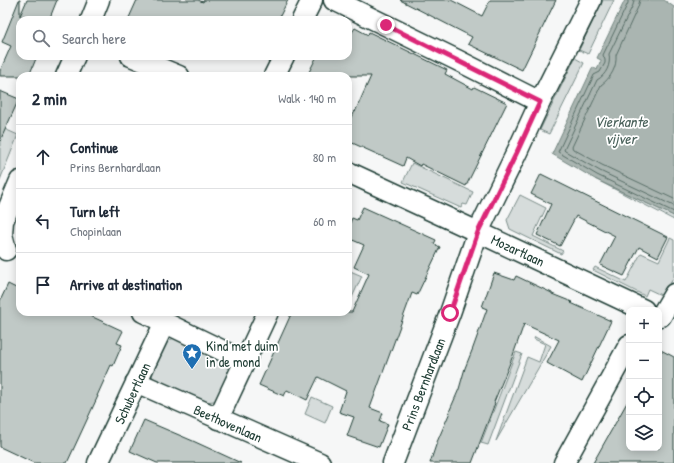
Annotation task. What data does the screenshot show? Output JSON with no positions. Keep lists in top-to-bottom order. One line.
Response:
{"streets":{"street":["Mozartlaan","Prins Bernhardlaan","Schubertlaan","Beethovenlaan"]},"crossings":[["Mozartlaan","Prins Bernhardlaan"],["Schubertlaan","Beethovenlaan"]],"water":["Vierkante vijver"],"places":{"place":["Kind met duim in de mond"]},"page":{"search":"Search here","heading":["2 min","Walk · 140 m"],"list":[["Continue","Prins Bernhardlaan","80 m"],["Turn left","Chopinlaan","60 m"],"Arrive at destination"],"map_buttons":["+","−"]}}
